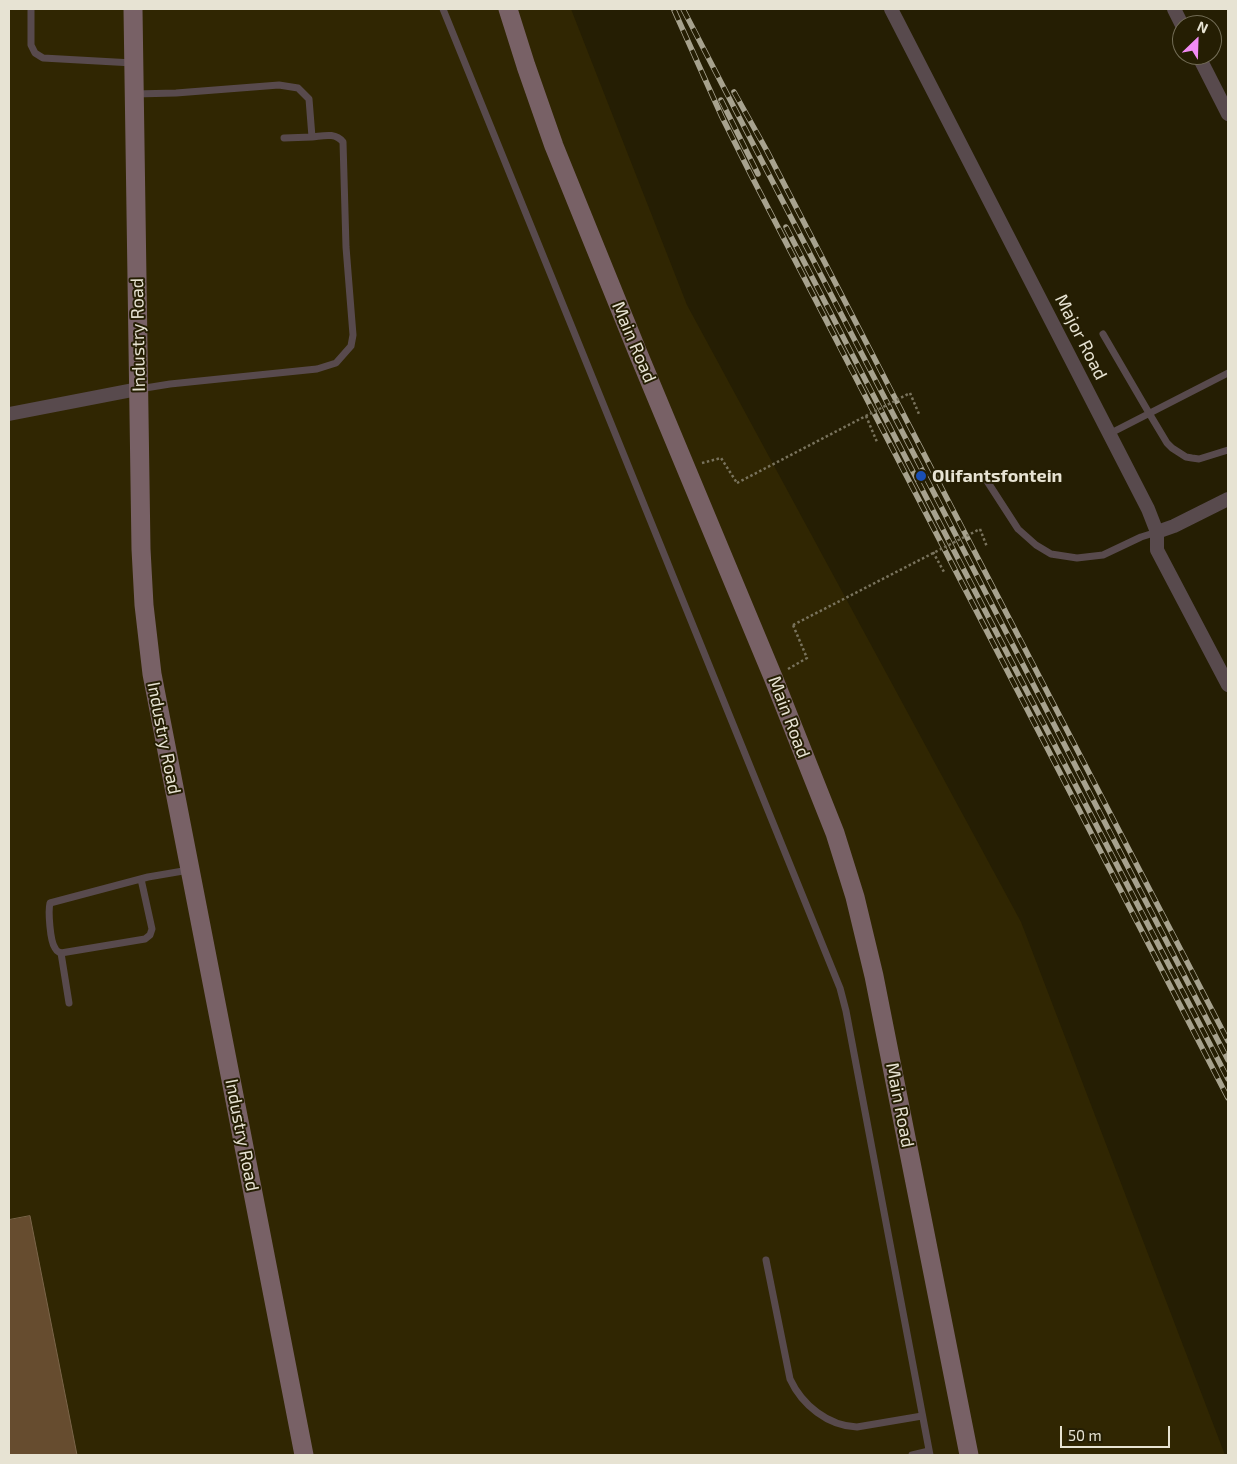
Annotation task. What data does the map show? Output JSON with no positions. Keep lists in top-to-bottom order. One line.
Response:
{"streets":{"main road":["Industry Road","Main Road"],"street":["Major Road"]},"places":["Olifantsfontein"],"scale_bar":"50 m","north":"top right"}
